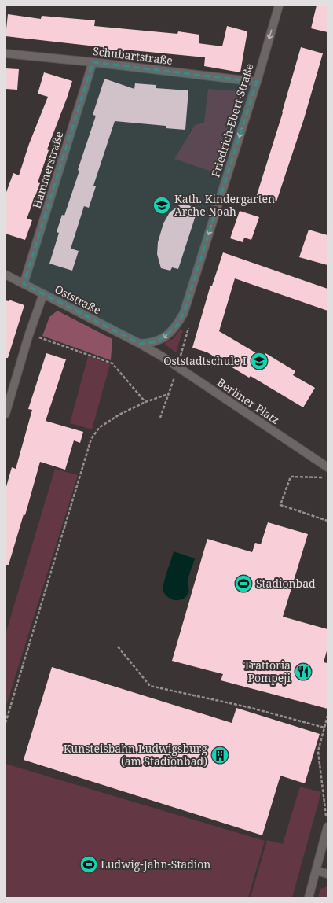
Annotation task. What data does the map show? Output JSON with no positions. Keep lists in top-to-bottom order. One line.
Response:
{"streets":{"street":["Schubartstraße","Friedrich-Ebert-Straße","Hammerstraße","Oststraße","Berliner Platz"]},"crossings":[["Schubartstraße","Friedrich-Ebert-Straße"],["Schubartstraße","Hammerstraße"],["Friedrich-Ebert-Straße","Oststraße"],["Friedrich-Ebert-Straße","Berliner Platz"],["Hammerstraße","Oststraße"],["Oststraße","Berliner Platz"]],"one_way":["Friedrich-Ebert-Straße"],"places":{"school or university":["Kath. Kindergarten Arche Noah","Oststadtschule I"],"sports":["Stadionbad","Ludwig-Jahn-Stadion"],"restaurant":["Trattoria Pompeji"],"building":["Kunsteisbahn Ludwigsburg (am Stadionbad)"]}}
